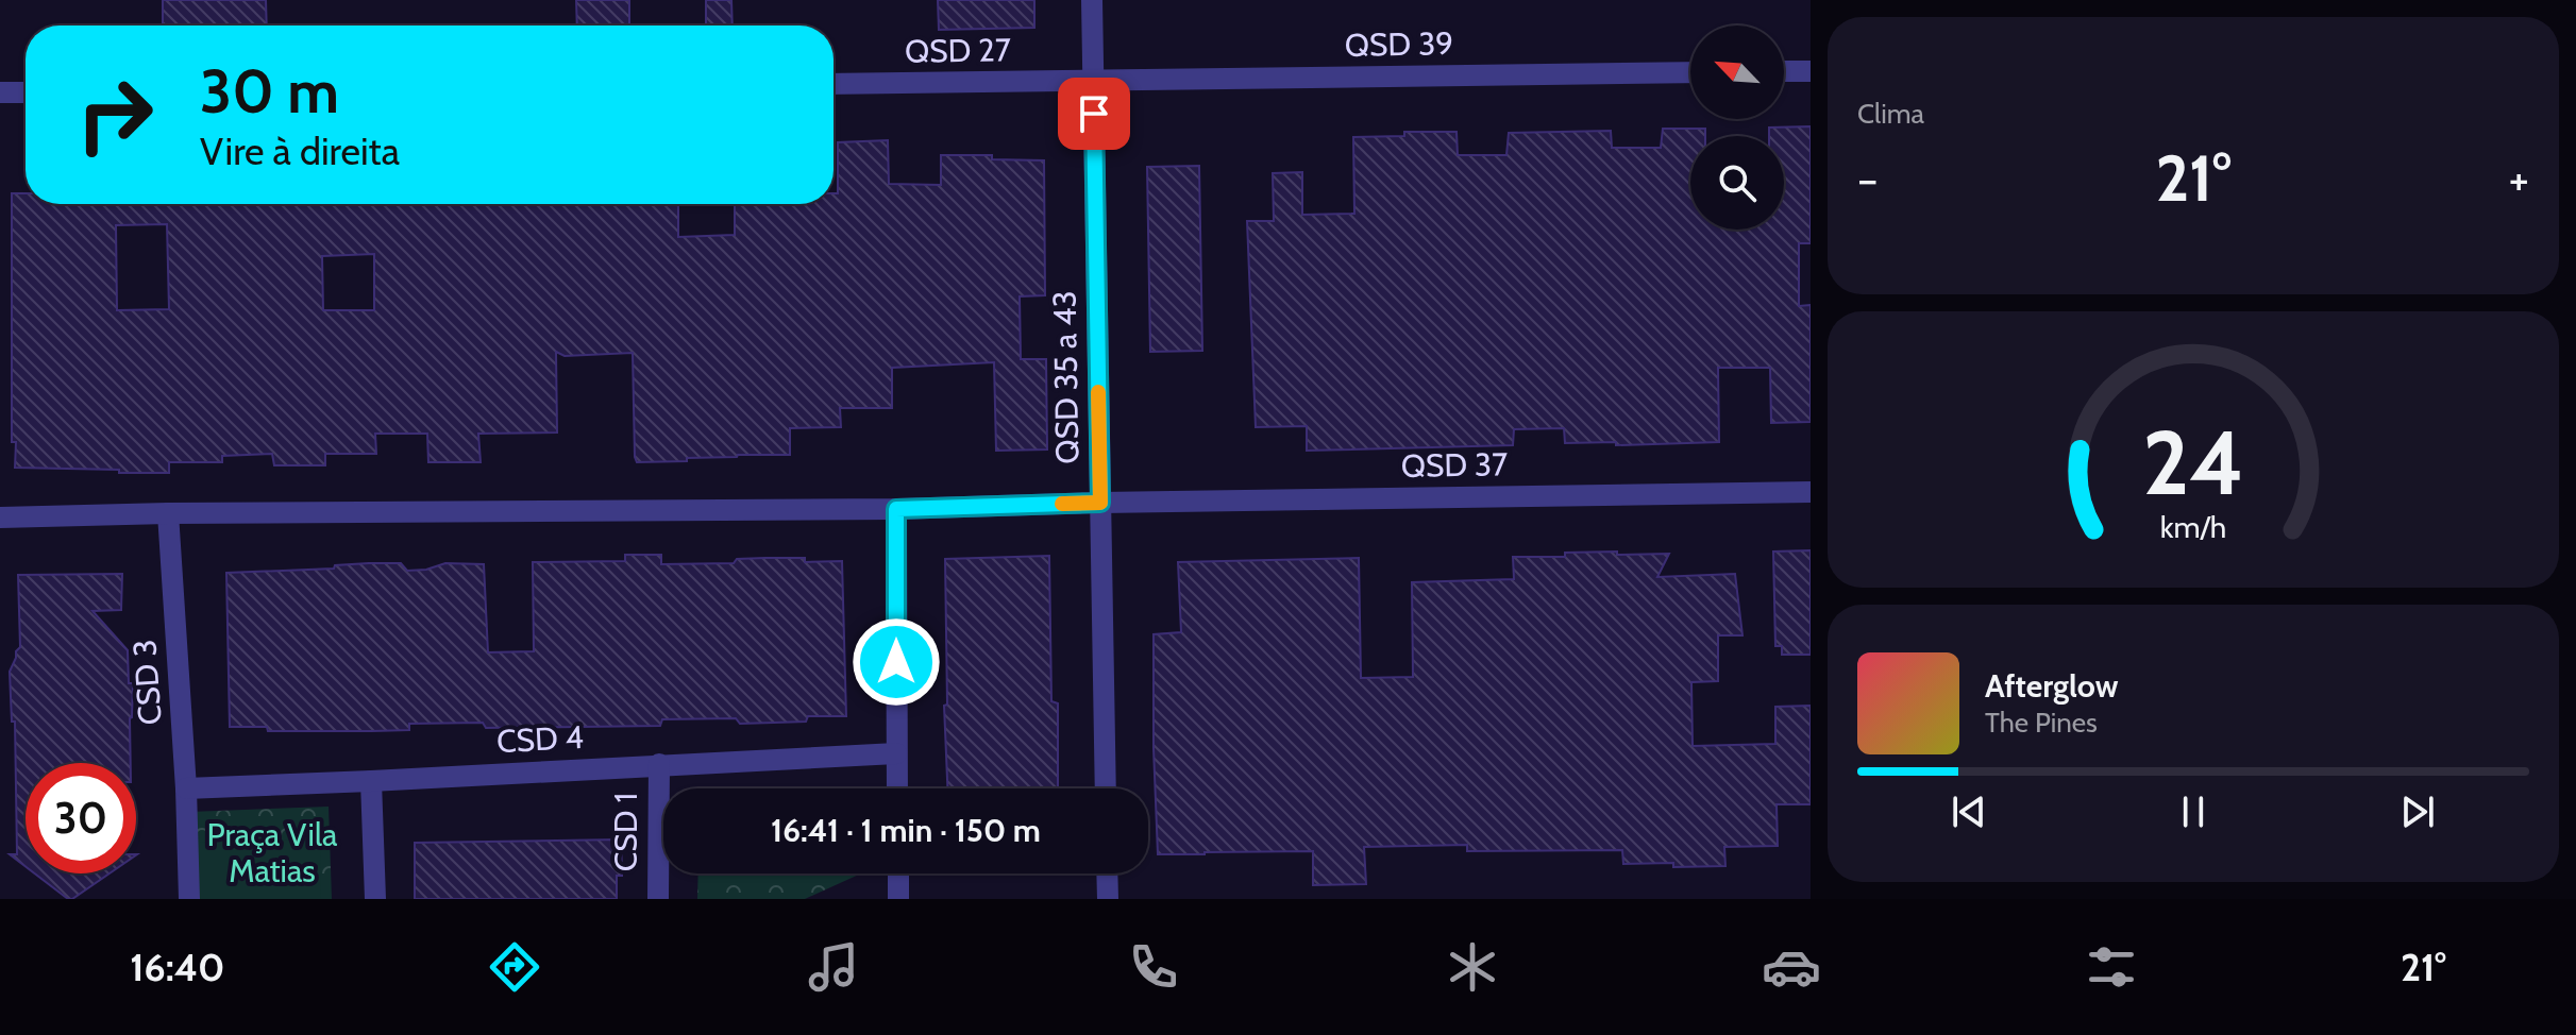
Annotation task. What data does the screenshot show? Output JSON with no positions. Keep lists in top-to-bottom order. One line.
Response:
{"streets":{"street":["QSD 39","QSD 27","QSD 35 a 43","QSD 37","CSD 3","CSD 4","CSD 1"]},"crossings":[["QSD 39","QSD 27"],["QSD 39","QSD 35 a 43"],["QSD 27","QSD 35 a 43"],["QSD 35 a 43","QSD 37"],["QSD 37","CSD 3"],["CSD 3","CSD 4"],["CSD 4","CSD 1"]],"parks":["Praça Vila Matias"],"north":"top left","page":{"tile":"Clima","turn":["30 m","Vire à direita"],"heat":["−","21°","+"],"song":["Afterglow","The Pines"],"limit":"30","trip":"16:41 · 1 min · 150 m","tabs":["16:40","21°"],"gauge":["24","km/h"]}}
